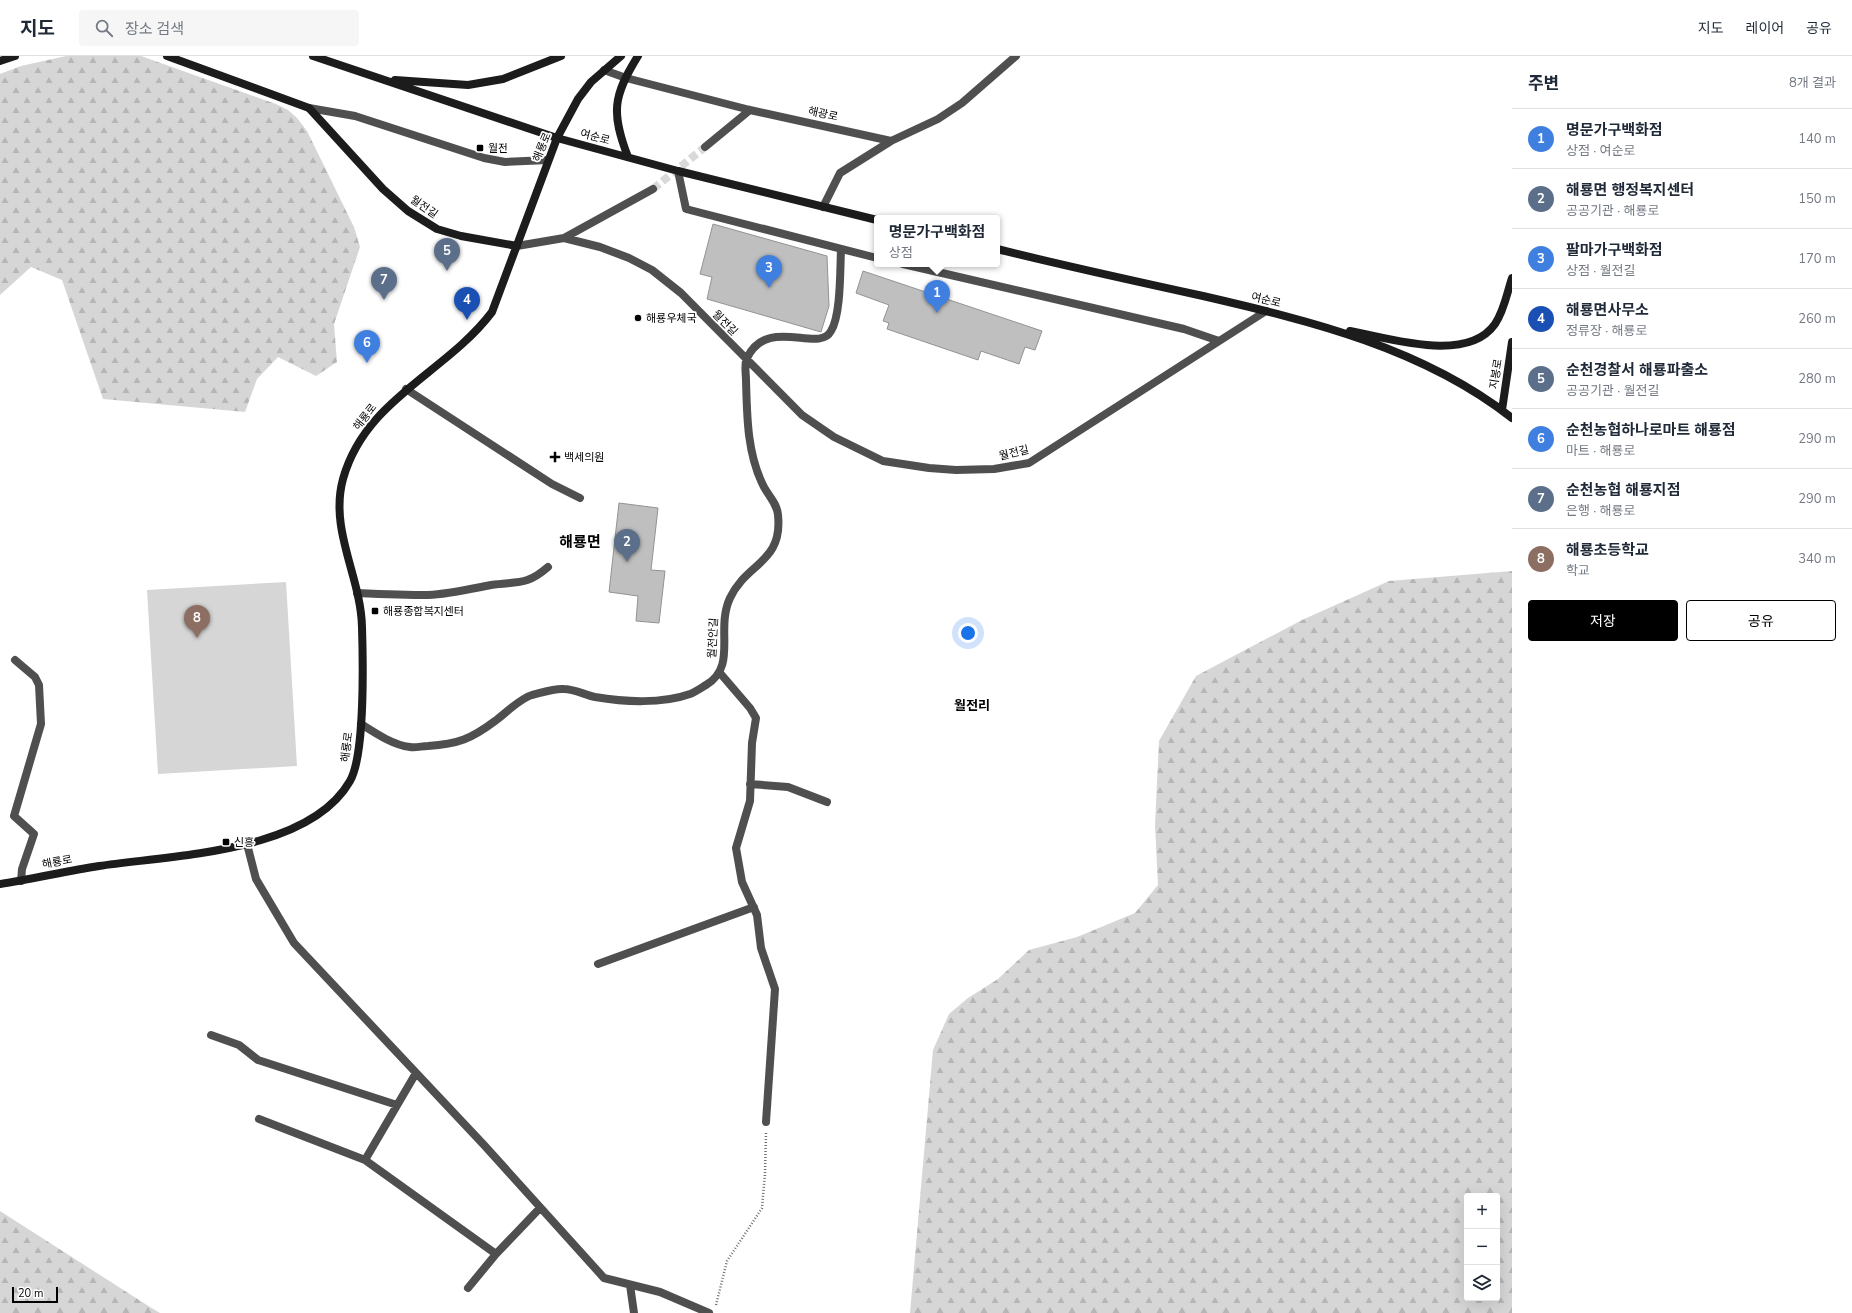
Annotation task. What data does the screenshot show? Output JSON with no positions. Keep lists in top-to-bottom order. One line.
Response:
{"streets":{"main road":["여순로","해룡로","월전길","지봉로"],"street":["해광로","월전안길"]},"crossings":[["해광로","해룡로"],["여순로","해룡로"],["여순로","월전길"],["여순로","지봉로"],["해룡로","월전길"],["해룡로","월전안길"],["월전길","월전안길"]],"districts":["해룡면","월전리"],"places":{"transit":["월전","해룡종합복지센터","신흥"],"other":["해룡우체국"],"health":["백세의원"]},"scale_bar":"20 m","page":{"header":"지도","search":"장소 검색","nav":["지도","레이어","공유"],"heading":["주변","8개 결과"],"list":[{"mark":"1","name":"명문가구백화점","note":"상점 · 여순로","value":"140 m"},{"mark":"2","name":"해룡면 행정복지센터","note":"공공기관 · 해룡로","value":"150 m"},{"mark":"3","name":"팔마가구백화점","note":"상점 · 월전길","value":"170 m"},{"mark":"4","name":"해룡면사무소","note":"정류장 · 해룡로","value":"260 m"},{"mark":"5","name":"순천경찰서 해룡파출소","note":"공공기관 · 월전길","value":"280 m"},{"mark":"6","name":"순천농협하나로마트 해룡점","note":"마트 · 해룡로","value":"290 m"},{"mark":"7","name":"순천농협 해룡지점","note":"은행 · 해룡로","value":"290 m"},{"mark":"8","name":"해룡초등학교","note":"학교","value":"340 m"}],"popup":["명문가구백화점","상점"],"pins":["5","3","7","1","4","6","2","8"],"buttons":["저장","공유"],"map_buttons":["+","−"],"scale":"20 m"}}
